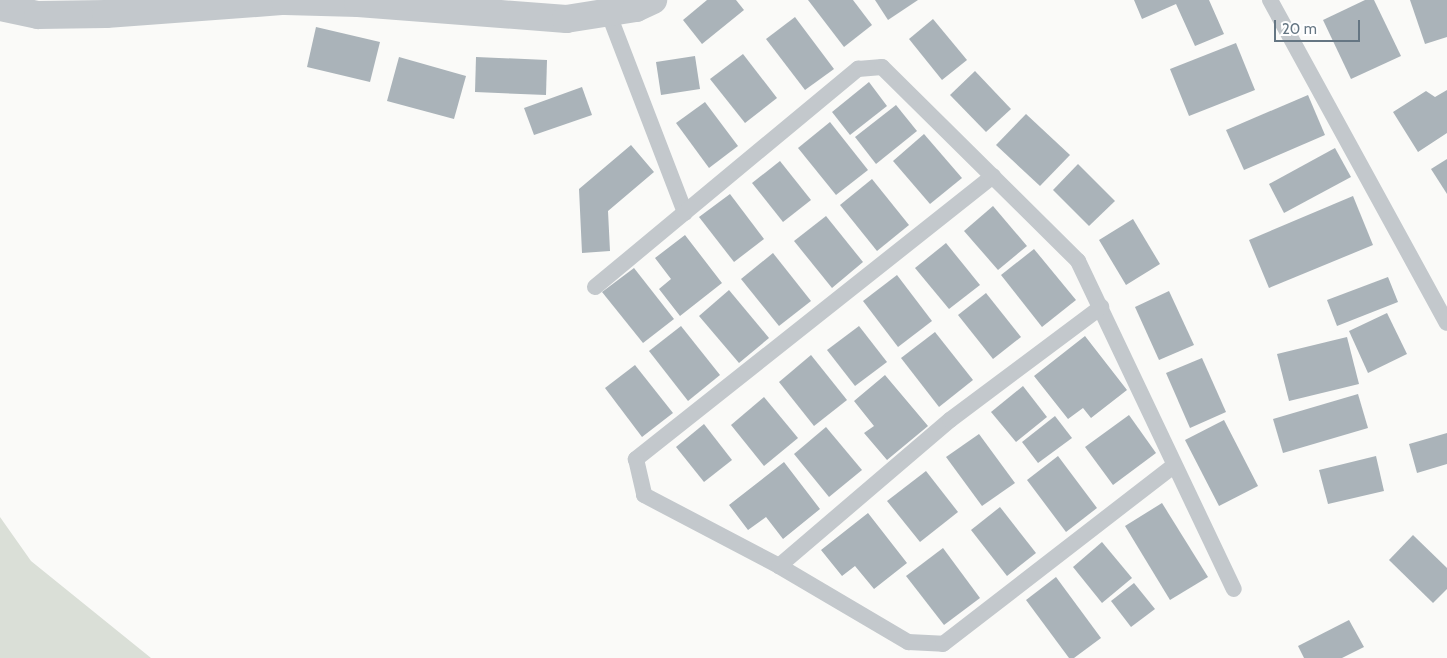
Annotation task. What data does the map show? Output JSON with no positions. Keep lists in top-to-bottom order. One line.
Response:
{"scale_bar":"20 m"}
